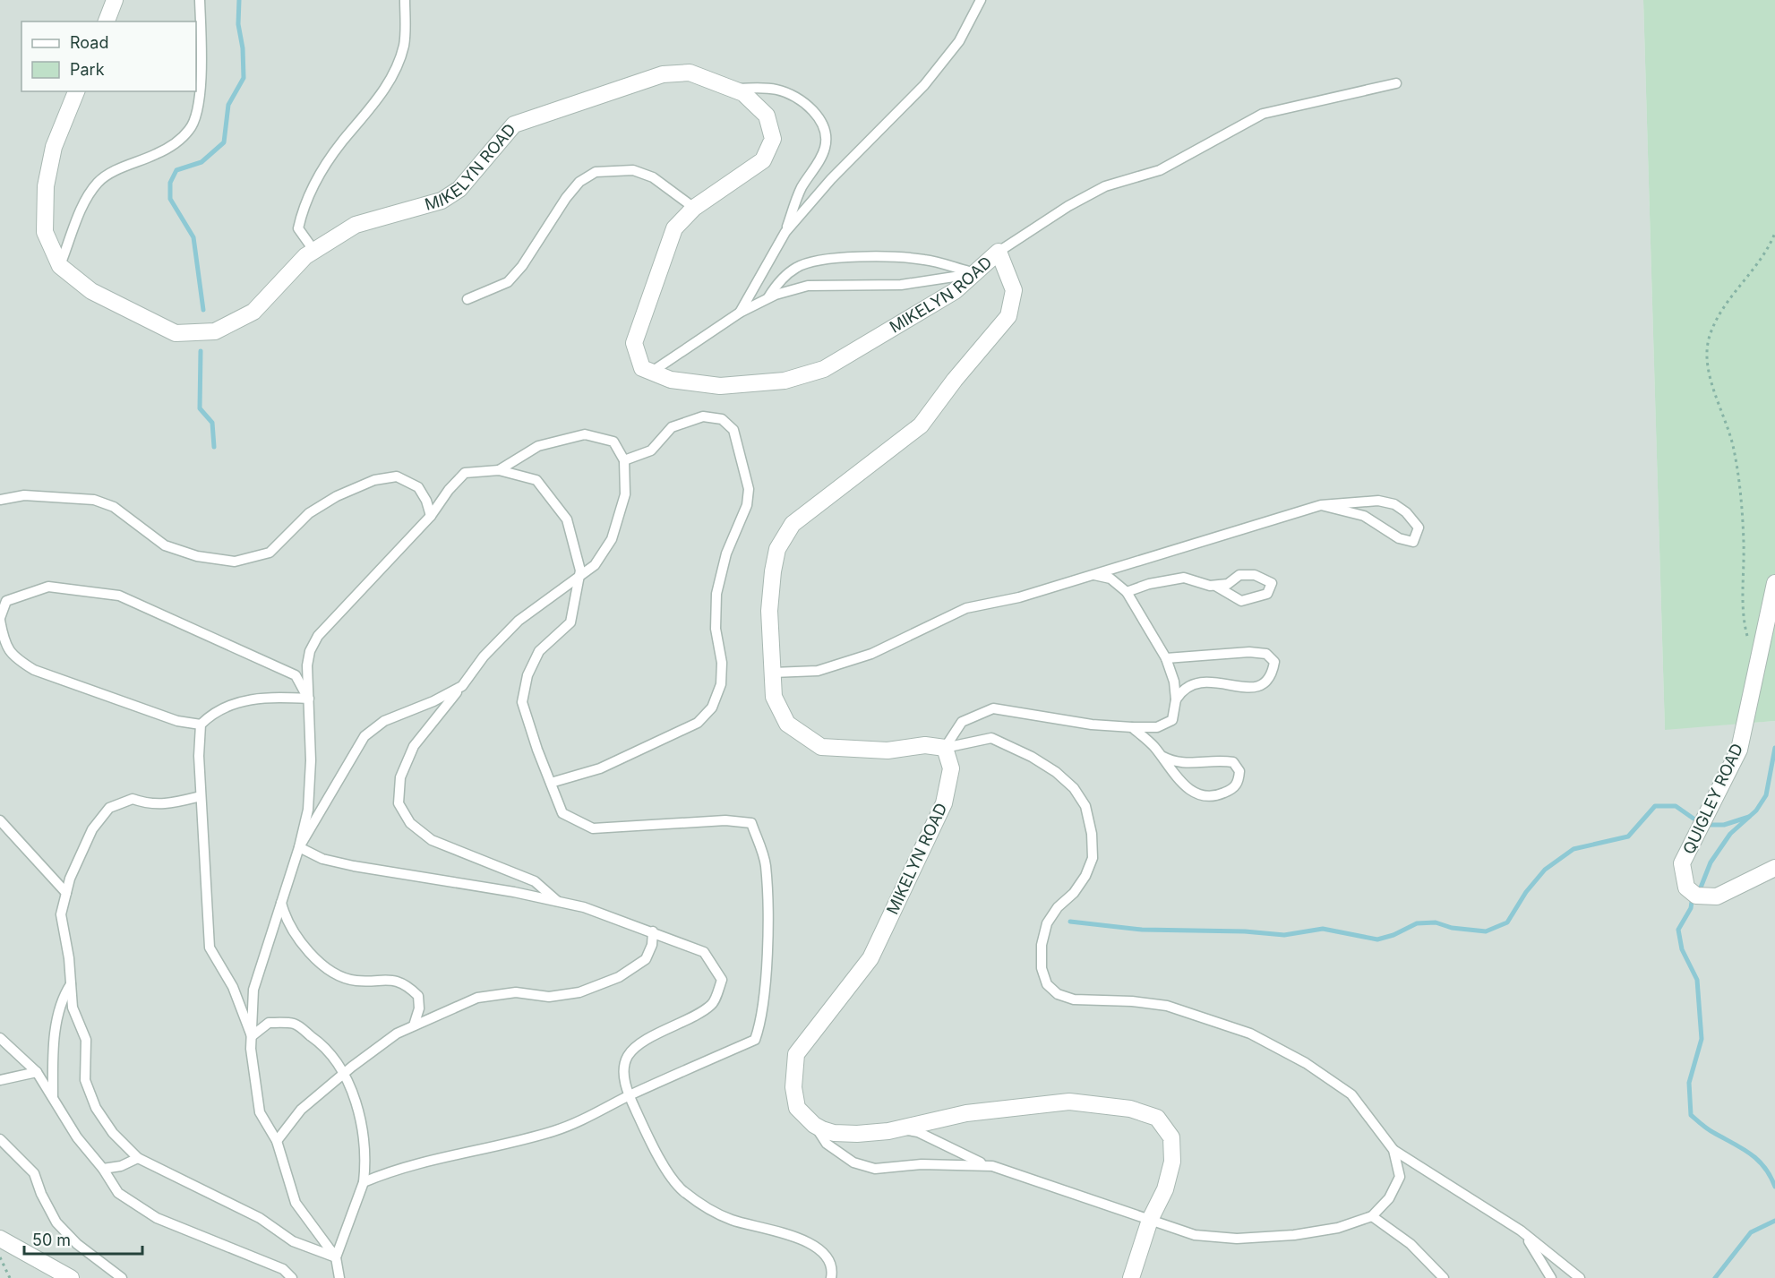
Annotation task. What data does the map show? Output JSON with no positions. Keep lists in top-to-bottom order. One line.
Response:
{"streets":{"street":["MIKELYN ROAD","QUIGLEY ROAD"]},"legend":["Road","Park"],"scale_bar":"50 m"}
